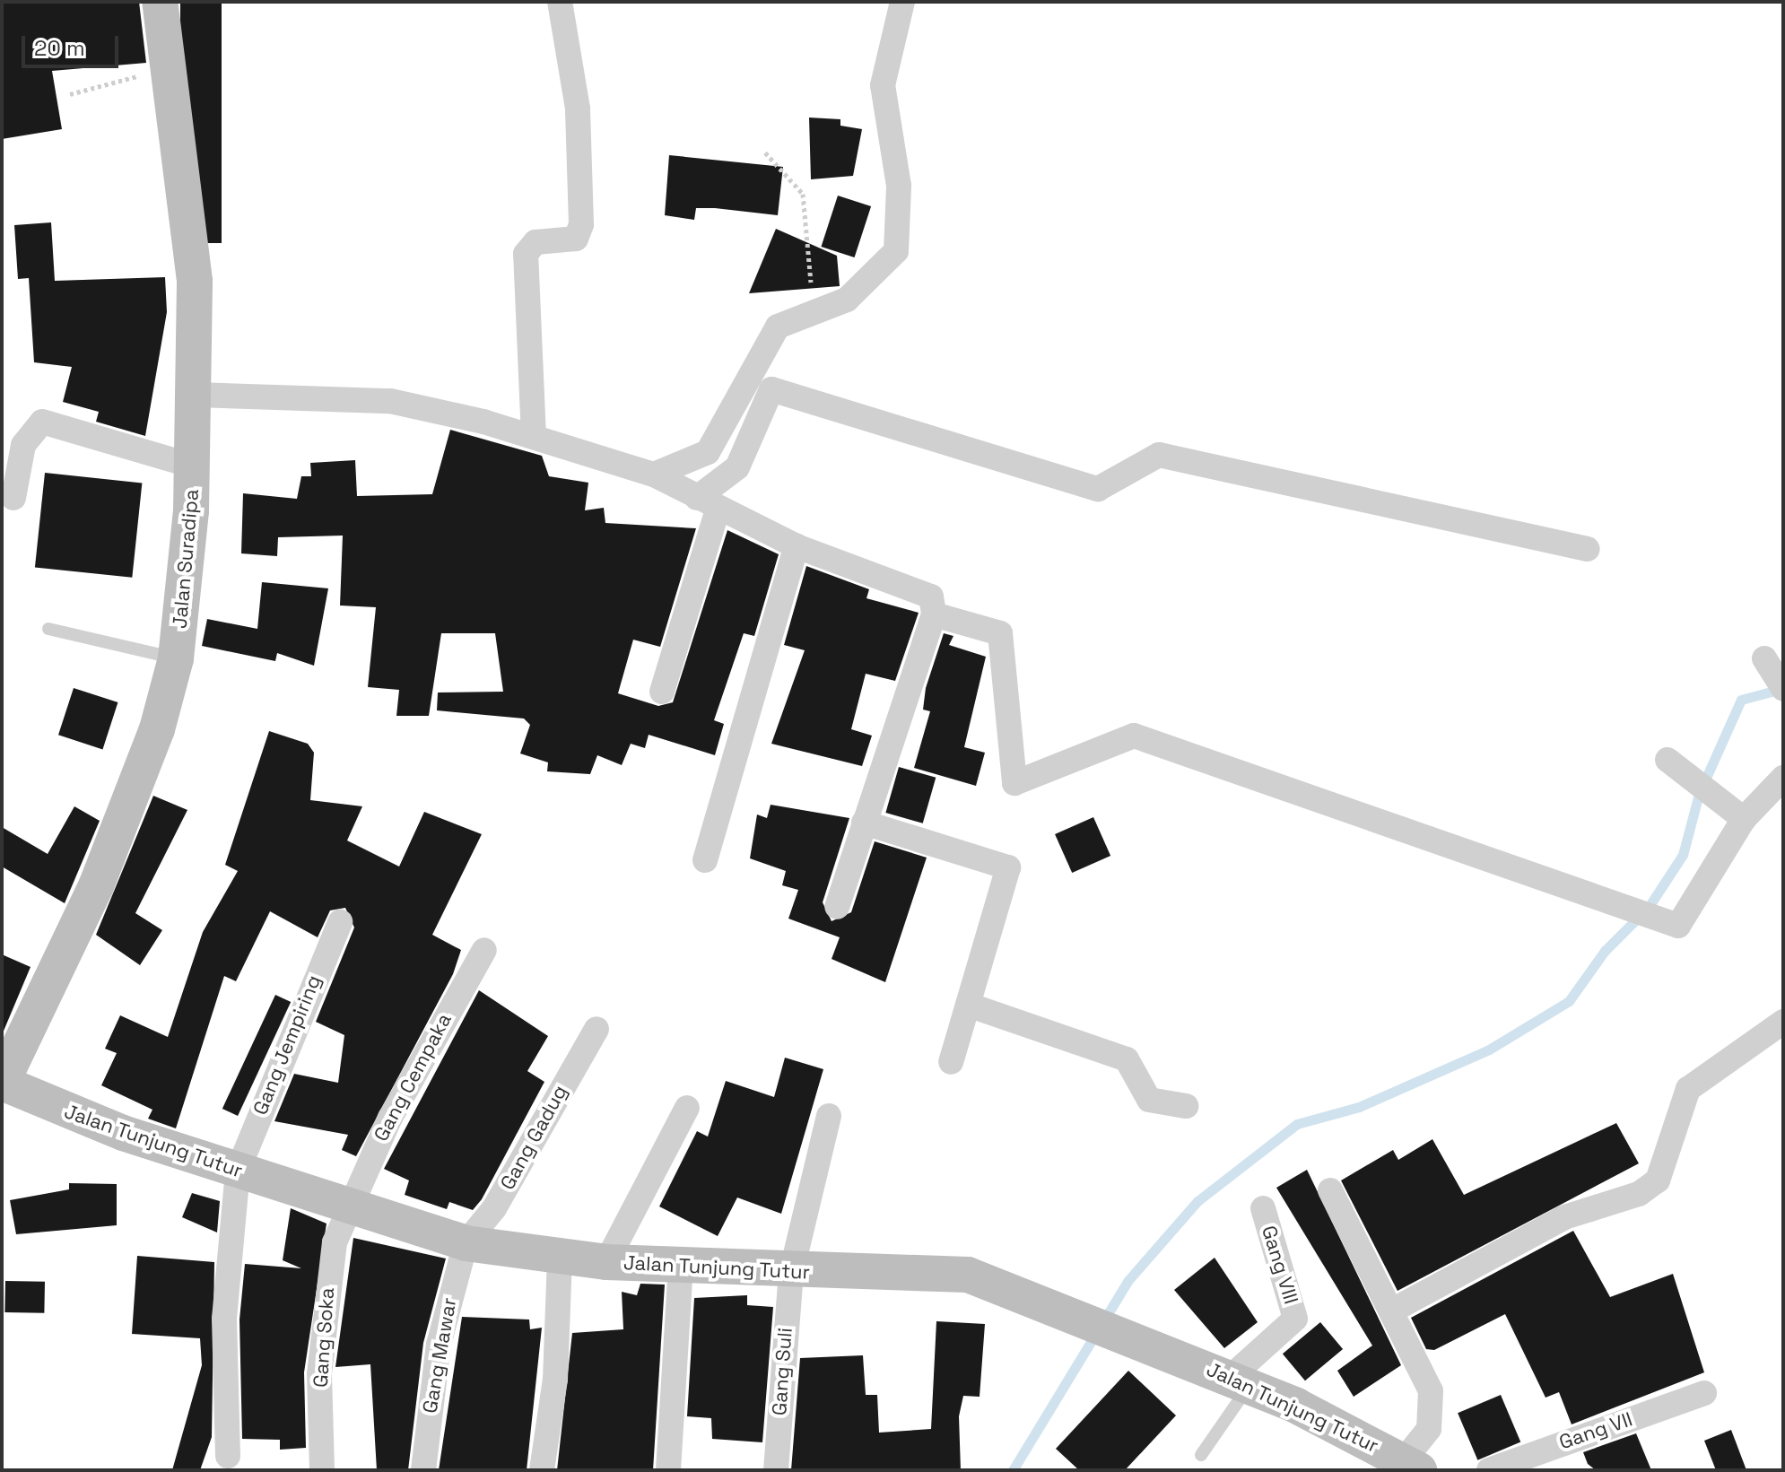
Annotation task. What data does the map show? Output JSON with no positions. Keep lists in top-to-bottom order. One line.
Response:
{"streets":{"street":["Jalan Suradipa","Gang Jempiring","Gang Cempaka","Gang Gadug","Jalan Tunjung Tutur","Gang VIII","Gang Soka","Gang Mawar","Gang Suli","Gang VII"]},"crossings":[["Jalan Suradipa","Jalan Tunjung Tutur"],["Gang Jempiring","Jalan Tunjung Tutur"],["Gang Cempaka","Jalan Tunjung Tutur"],["Gang Cempaka","Gang Soka"],["Gang Gadug","Jalan Tunjung Tutur"],["Gang Gadug","Gang Mawar"],["Jalan Tunjung Tutur","Gang VIII"],["Jalan Tunjung Tutur","Gang Soka"],["Jalan Tunjung Tutur","Gang Mawar"],["Jalan Tunjung Tutur","Gang Suli"]],"scale_bar":"20 m"}
